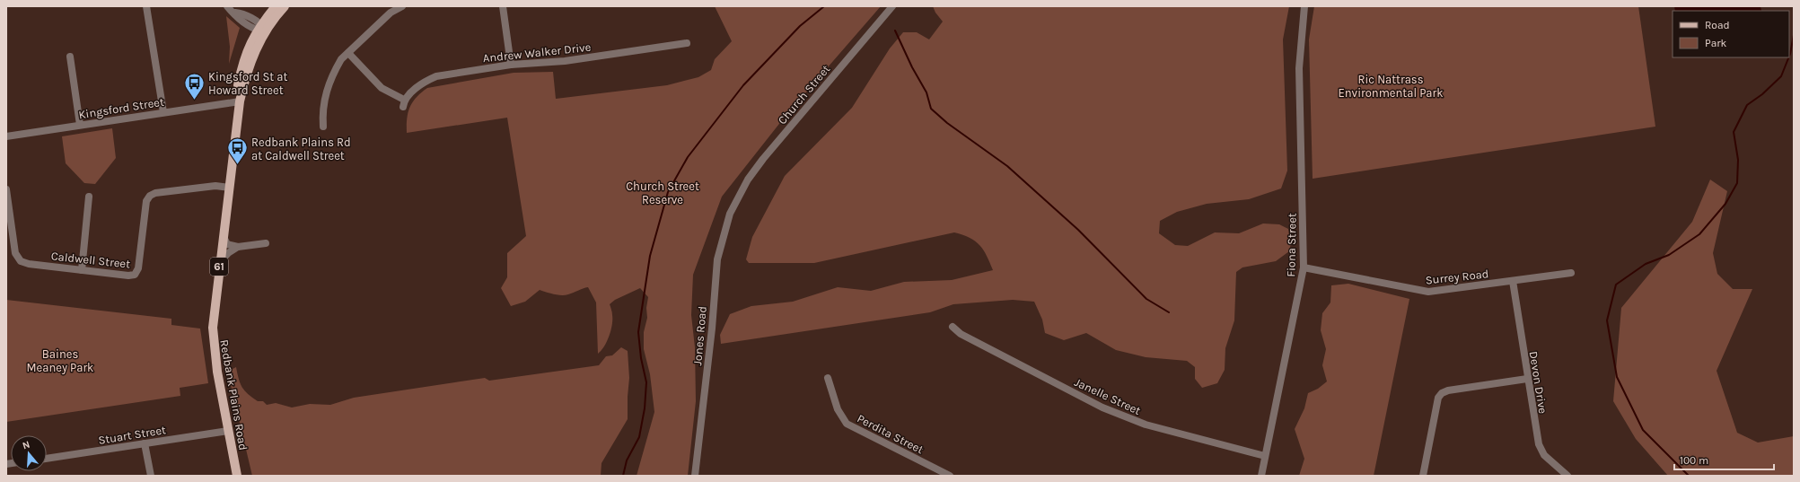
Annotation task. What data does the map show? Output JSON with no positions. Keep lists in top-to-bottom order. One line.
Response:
{"streets":{"main road":["61","Redbank Plains Road"],"street":["Andrew Walker Drive","Church Street","Kingsford Street","Fiona Street","Caldwell Street","Surrey Road","Jones Road","Devon Drive","Janelle Street","Perdita Street","Stuart Street"]},"crossings":[["Church Street","Jones Road"],["Kingsford Street","61"],["Kingsford Street","Redbank Plains Road"],["Fiona Street","Surrey Road"],["Fiona Street","Janelle Street"],["Caldwell Street","Redbank Plains Road"],["61","Redbank Plains Road"],["Surrey Road","Devon Drive"],["Redbank Plains Road","Stuart Street"]],"parks":["Ric Nattrass Environmental Park","Church Street Reserve","Baines Meaney Park"],"places":{"bus stop":["Kingsford St at Howard Street","Redbank Plains Rd at Caldwell Street"]},"legend":["Road","Park"],"scale_bar":"100 m","north":"top"}
